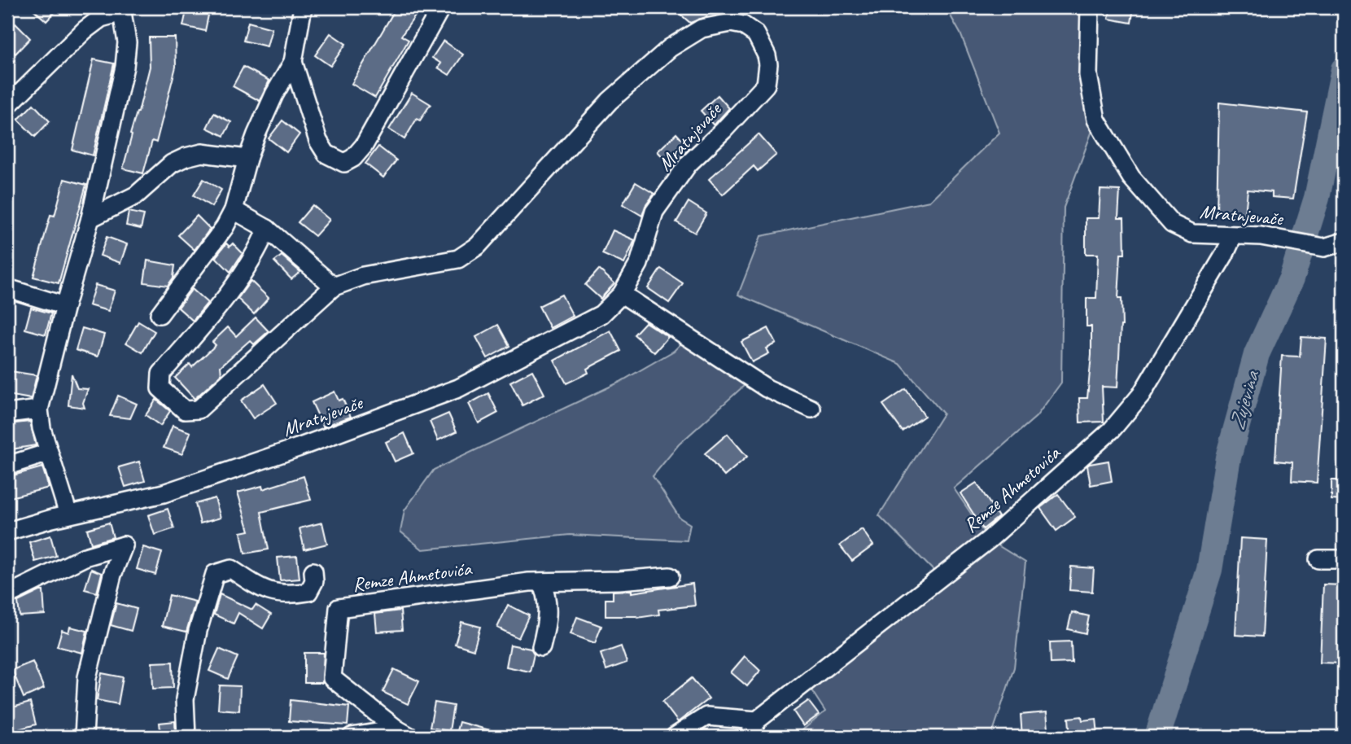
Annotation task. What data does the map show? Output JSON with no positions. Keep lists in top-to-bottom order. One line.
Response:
{"streets":{"street":["Mratnjevače","Remze Ahmetovića"]},"crossings":[["Mratnjevače","Remze Ahmetovića"]],"water":["Zujevina"]}
